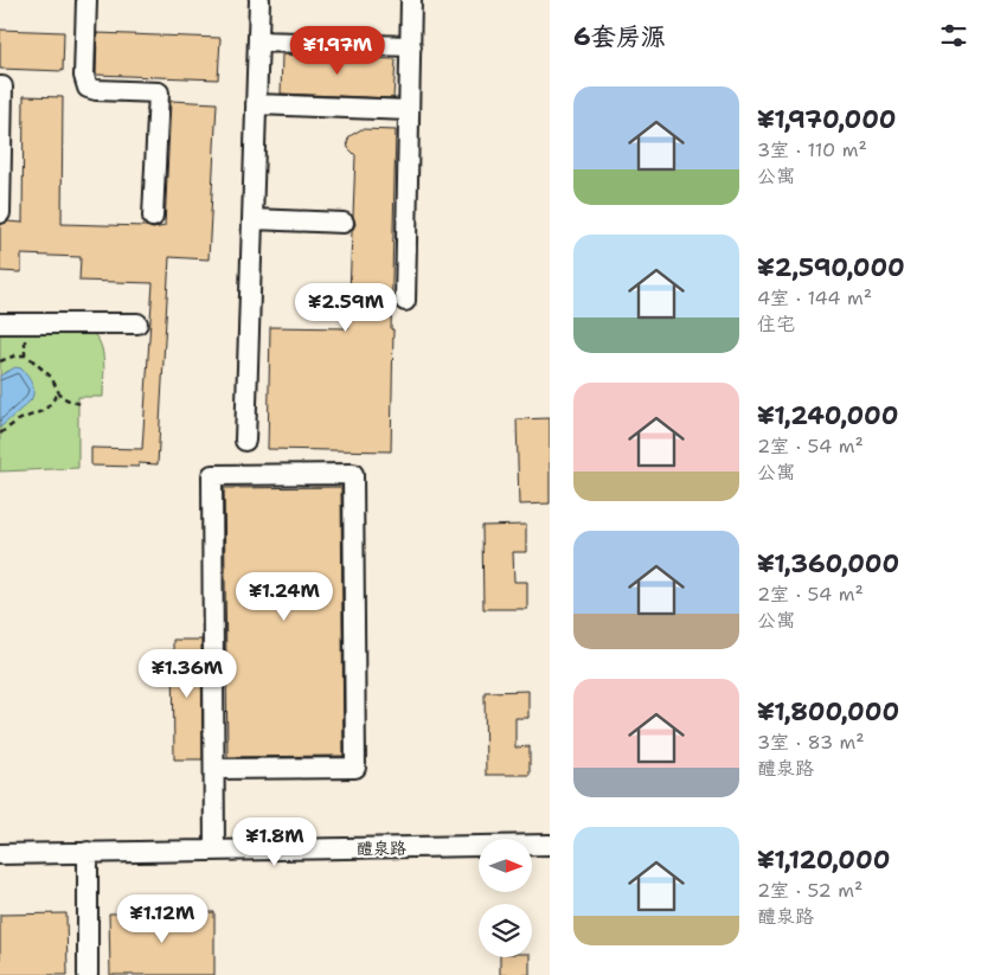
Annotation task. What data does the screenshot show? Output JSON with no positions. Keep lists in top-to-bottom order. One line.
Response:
{"streets":{"street":["醴泉路"]},"north":"right","page":{"heading":"6套房源","price":["¥1.97M","¥2.59M","¥1.24M","¥1.36M","¥1.8M","¥1.12M"],"list":[{"name":"¥1,970,000","note":"3室 · 110 m² · 公寓"},{"name":"¥2,590,000","note":"4室 · 144 m² · 住宅"},{"name":"¥1,240,000","note":"2室 · 54 m² · 公寓"},{"name":"¥1,360,000","note":"2室 · 54 m² · 公寓"},{"name":"¥1,800,000","note":"3室 · 83 m² · 醴泉路"},{"name":"¥1,120,000","note":"2室 · 52 m² · 醴泉路"}]}}
